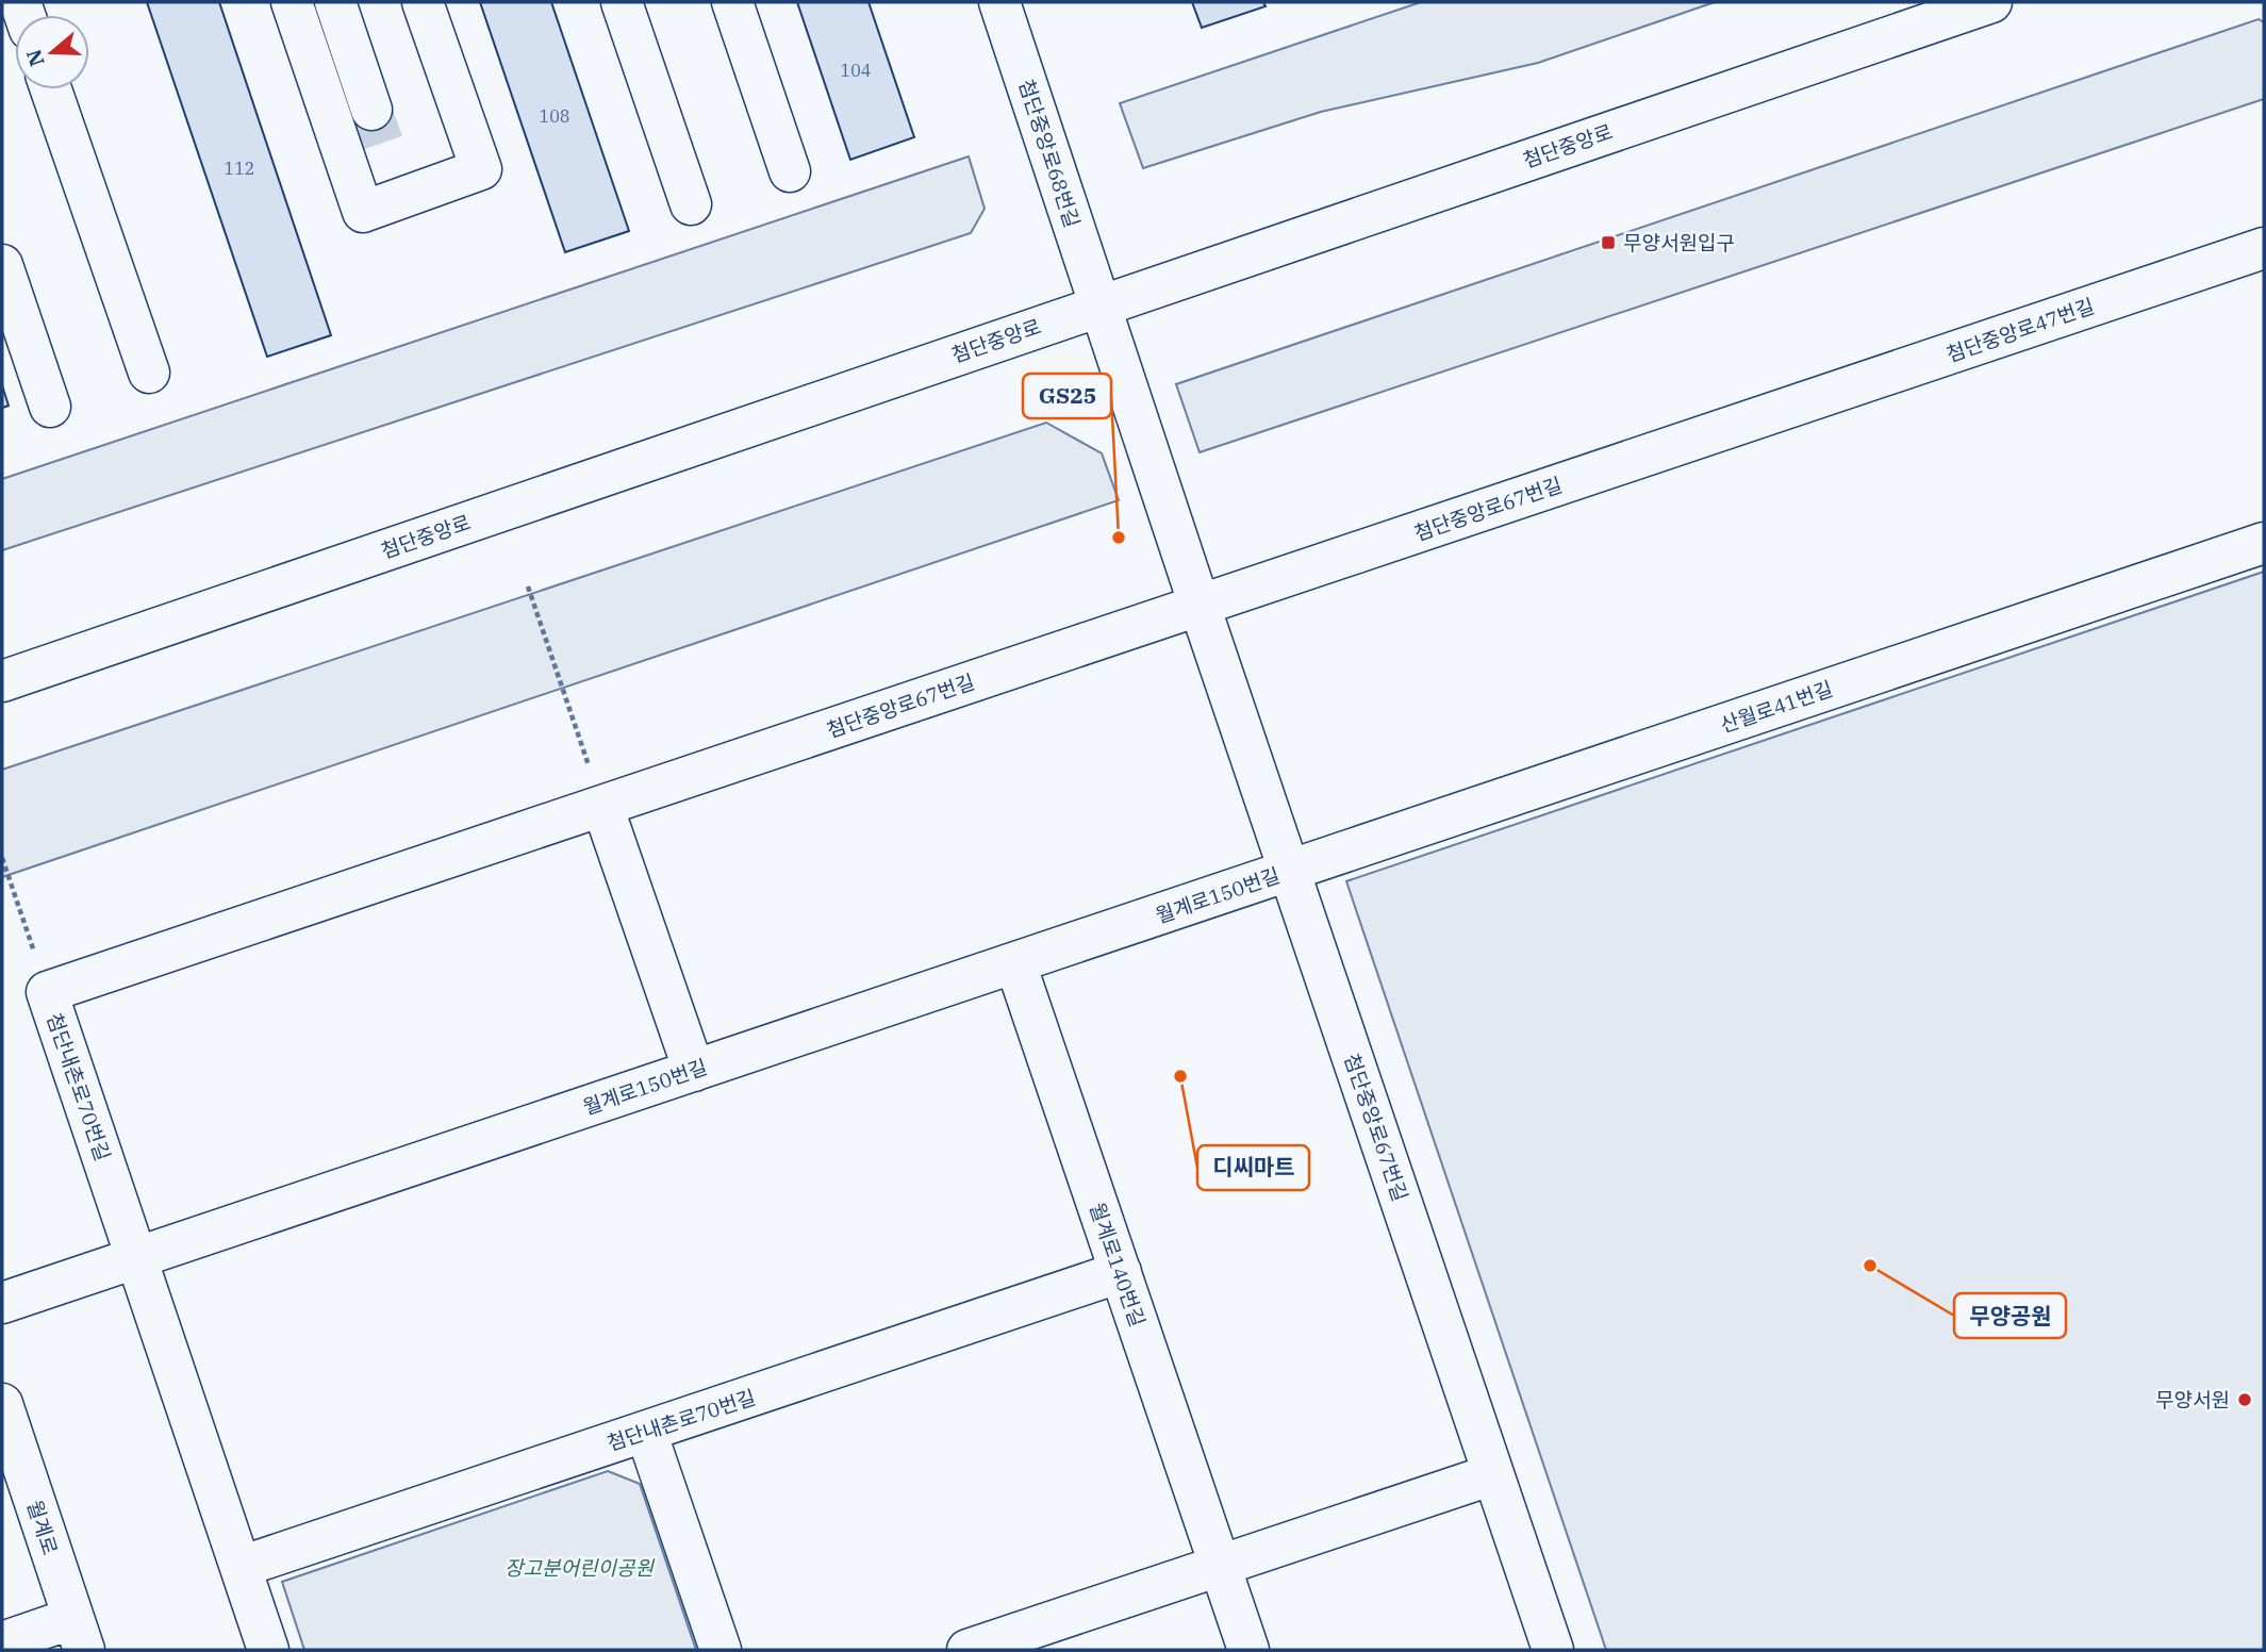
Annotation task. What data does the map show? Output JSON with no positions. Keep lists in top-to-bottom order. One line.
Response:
{"streets":{"street":["첨단중앙로","첨단중앙로68번길","첨단중앙로47번길","첨단중앙로67번길","산월로41번길","월계로150번길","첨단내촌로70번길","월계로140번길","월계로"]},"crossings":[["첨단중앙로","첨단중앙로68번길"],["첨단중앙로","첨단중앙로67번길"],["첨단중앙로68번길","첨단중앙로67번길"],["첨단중앙로47번길","첨단중앙로67번길"],["첨단중앙로67번길","산월로41번길"],["첨단중앙로67번길","월계로150번길"],["첨단중앙로67번길","첨단내촌로70번길"],["산월로41번길","월계로150번길"],["월계로150번길","첨단내촌로70번길"],["월계로150번길","월계로140번길"],["첨단내촌로70번길","월계로140번길"]],"parks":["장고분어린이공원"],"places":{"transit":["무양서원입구"],"other":["GS25","디씨마트","무양공원","무양서원"]},"house_numbers":["104","108","112"],"north":"left"}
